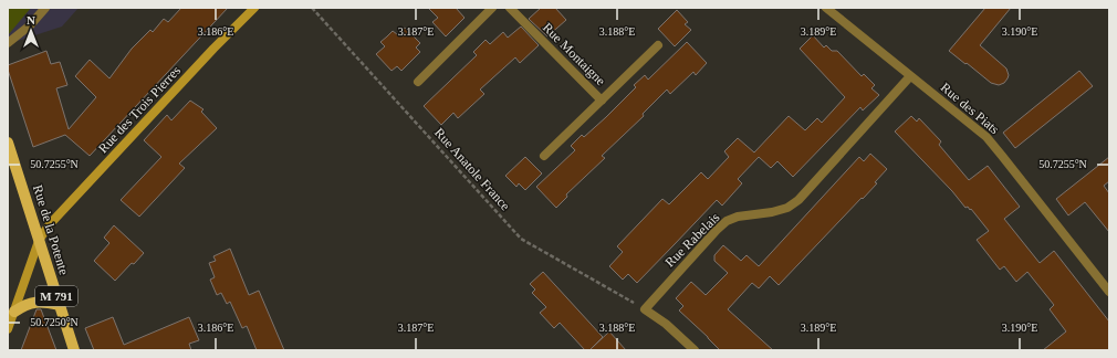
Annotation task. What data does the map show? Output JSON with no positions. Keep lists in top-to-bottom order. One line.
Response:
{"streets":{"main road":["Rue de la Potente","M 791"],"street":["Rue Montaigne","Rue des Piats","Rue des Trois Pierres","Rue Rabelais"],"path":["Rue Anatole France"]},"crossings":[["Rue des Piats","Rue Rabelais"],["Rue des Trois Pierres","Rue de la Potente"],["Rue Anatole France","Rue Rabelais"]],"north":"top","coordinates":["3.186°E","3.187°E","3.188°E","3.189°E","3.190°E","50.7255°N","50.7250°N"]}
